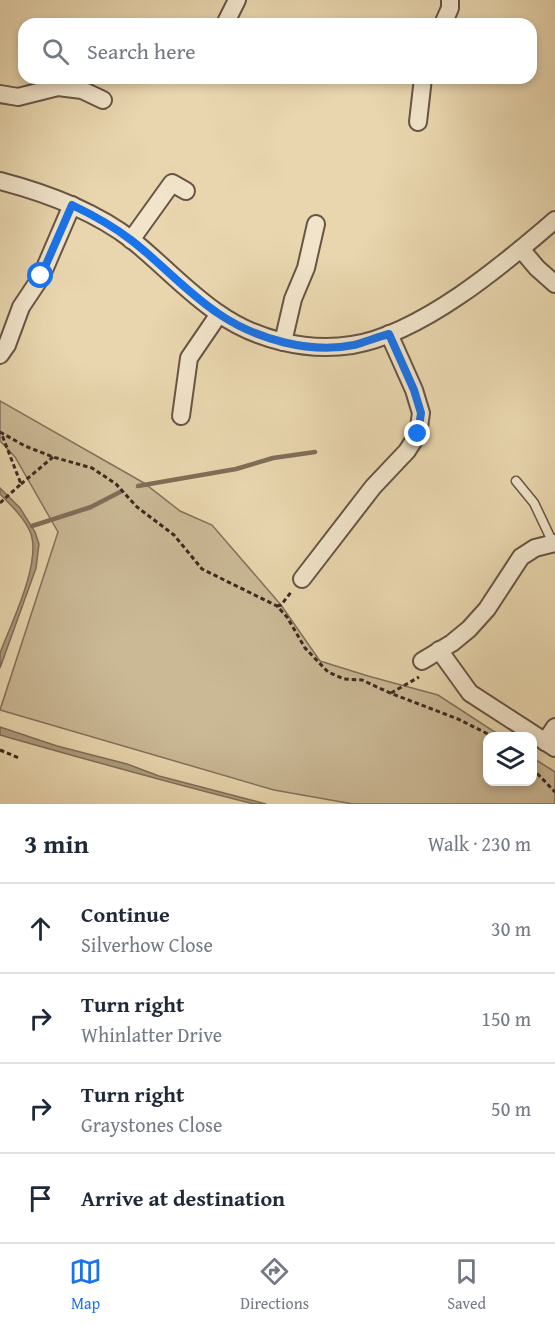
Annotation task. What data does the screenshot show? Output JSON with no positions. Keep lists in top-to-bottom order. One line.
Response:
{"page":{"search":"Search here","heading":["3 min","Walk · 230 m"],"list":[["Continue","Silverhow Close","30 m"],["Turn right","Whinlatter Drive","150 m"],["Turn right","Graystones Close","50 m"],"Arrive at destination"],"nav":["Map","Directions","Saved"]}}
